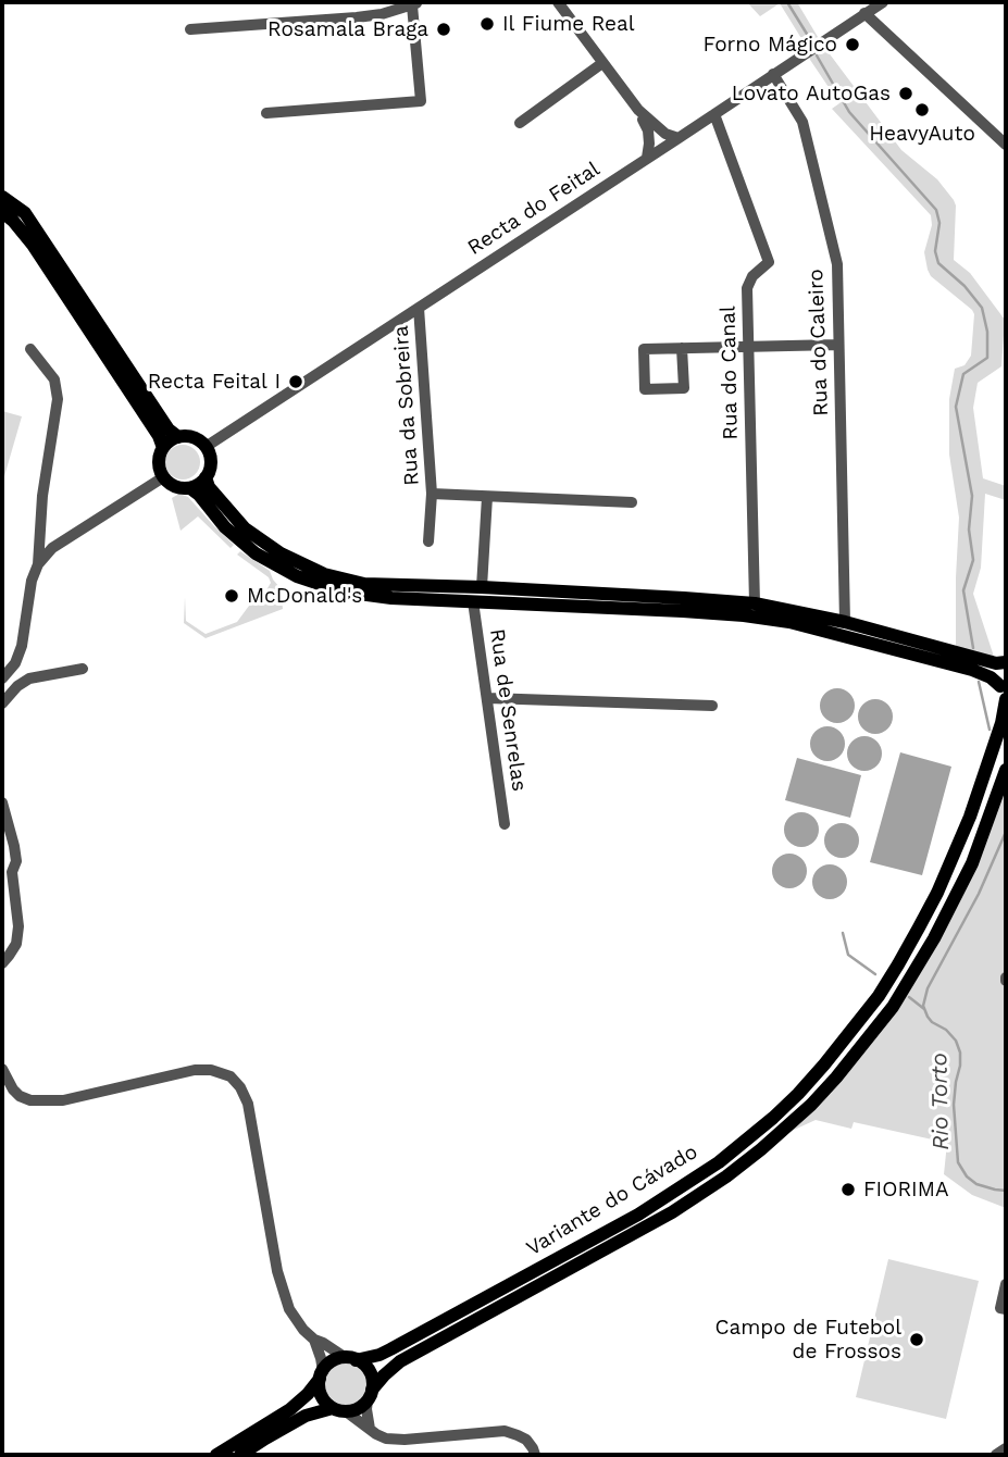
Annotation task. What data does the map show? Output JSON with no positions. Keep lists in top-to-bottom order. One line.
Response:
{"streets":{"main road":["Variante do Cávado"],"street":["Recta do Feital","Rua do Caleiro","Rua do Canal","Rua da Sobreira","Rua de Senrelas"]},"crossings":[["Recta do Feital","Rua do Caleiro"],["Recta do Feital","Rua do Canal"],["Recta do Feital","Rua da Sobreira"]],"water":["Rio Torto"],"places":["Il Fiume Real","Rosamala Braga","Forno Mágico","Lovato AutoGas","HeavyAuto","Recta Feital I","McDonald's","FIORIMA","Campo de Futebol de Frossos"]}
